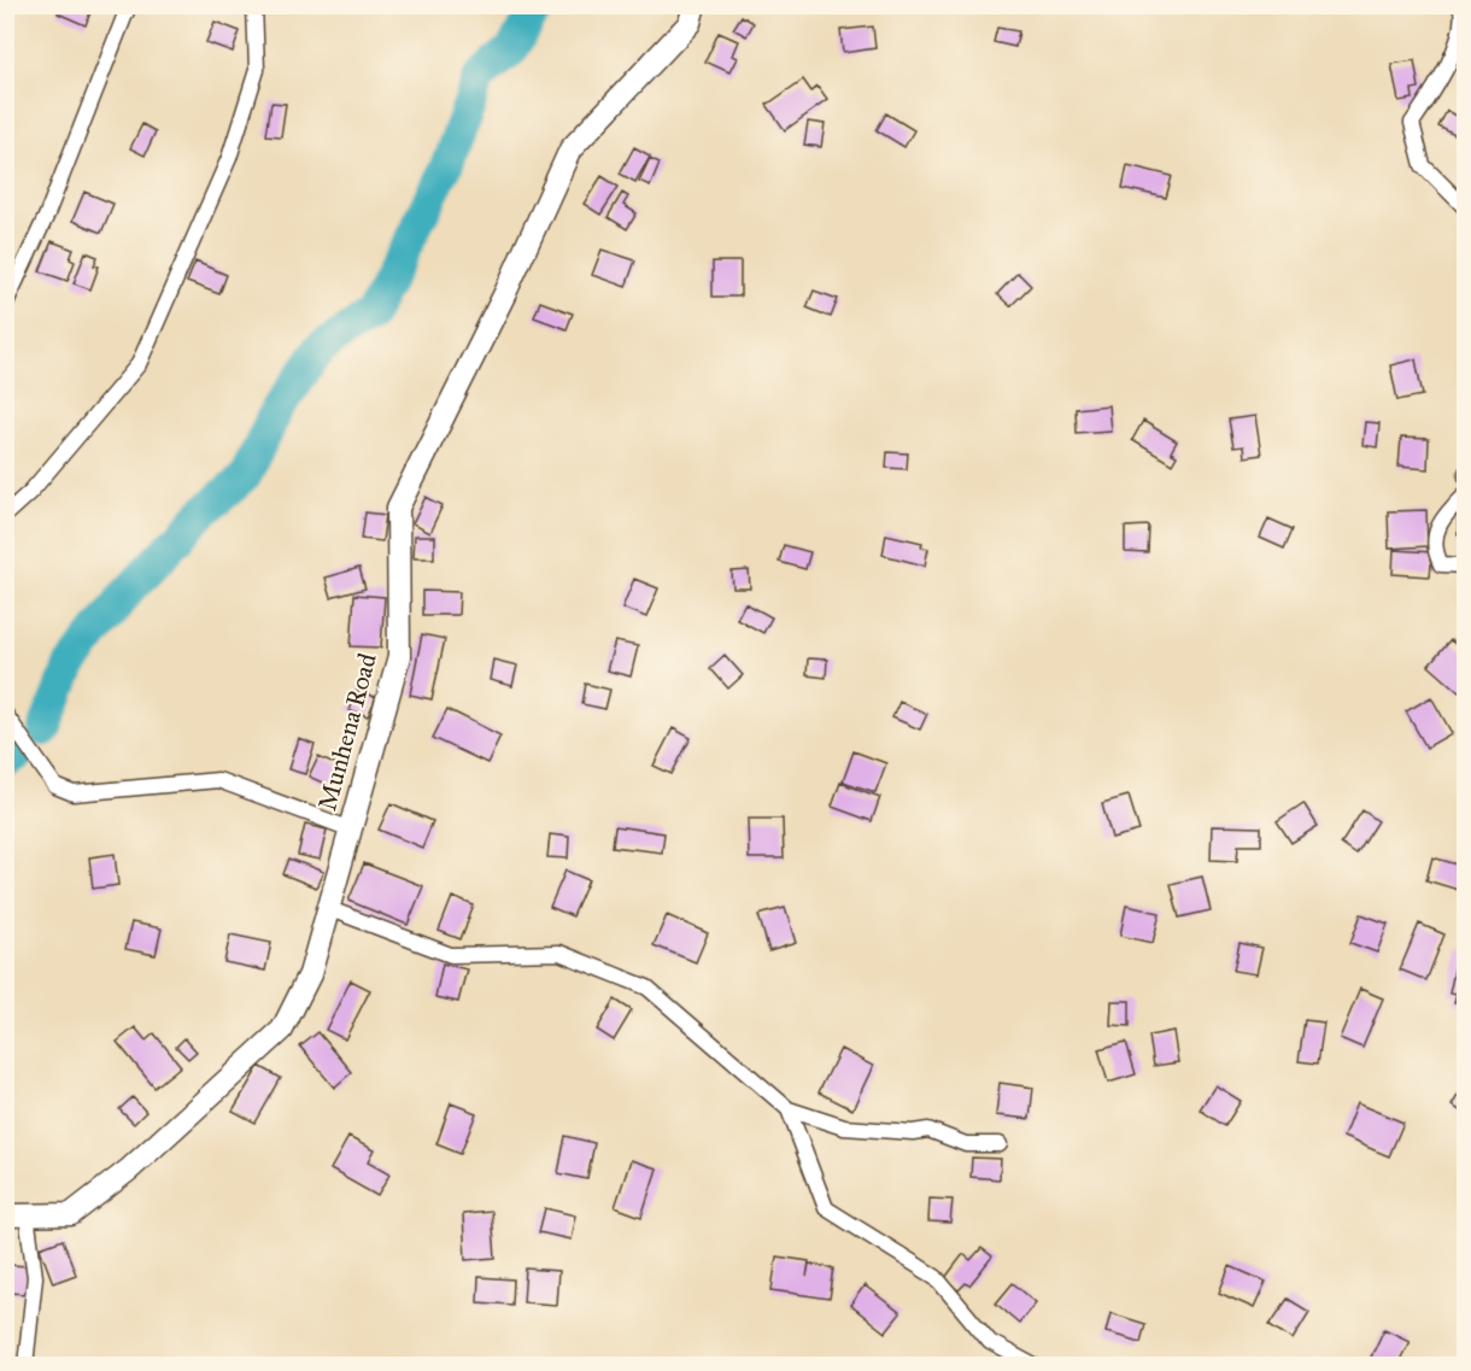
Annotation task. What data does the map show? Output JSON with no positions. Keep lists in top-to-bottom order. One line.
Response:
{"streets":{"street":["Munhena Road"]}}
